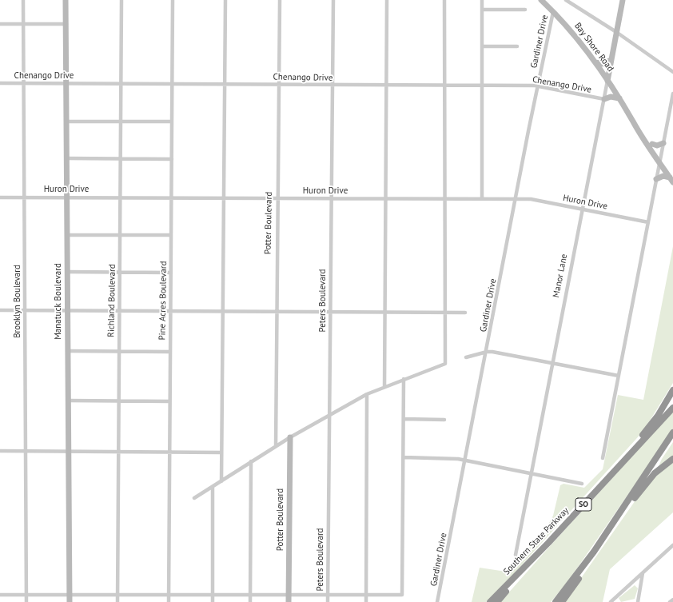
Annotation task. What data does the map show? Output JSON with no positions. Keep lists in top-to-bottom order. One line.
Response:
{"streets":{"highway":["SO","Southern State Parkway"],"street":["Gardiner Drive","Bay Shore Road","Chenango Drive","Huron Drive","Potter Boulevard","Manor Lane","Richland Boulevard","Pine Acres Boulevard","Peters Boulevard","Brooklyn Boulevard","Manatuck Boulevard"]},"crossings":[["Gardiner Drive","Bay Shore Road"],["Gardiner Drive","Chenango Drive"],["Gardiner Drive","Huron Drive"],["Bay Shore Road","Manor Lane"],["Chenango Drive","Potter Boulevard"],["Chenango Drive","Manor Lane"],["Chenango Drive","Richland Boulevard"],["Chenango Drive","Pine Acres Boulevard"],["Chenango Drive","Peters Boulevard"],["Chenango Drive","Brooklyn Boulevard"],["Chenango Drive","Manatuck Boulevard"],["Huron Drive","Potter Boulevard"],["Huron Drive","Manor Lane"],["Huron Drive","Richland Boulevard"],["Huron Drive","Pine Acres Boulevard"],["Huron Drive","Peters Boulevard"],["Huron Drive","Brooklyn Boulevard"],["Huron Drive","Manatuck Boulevard"]]}
